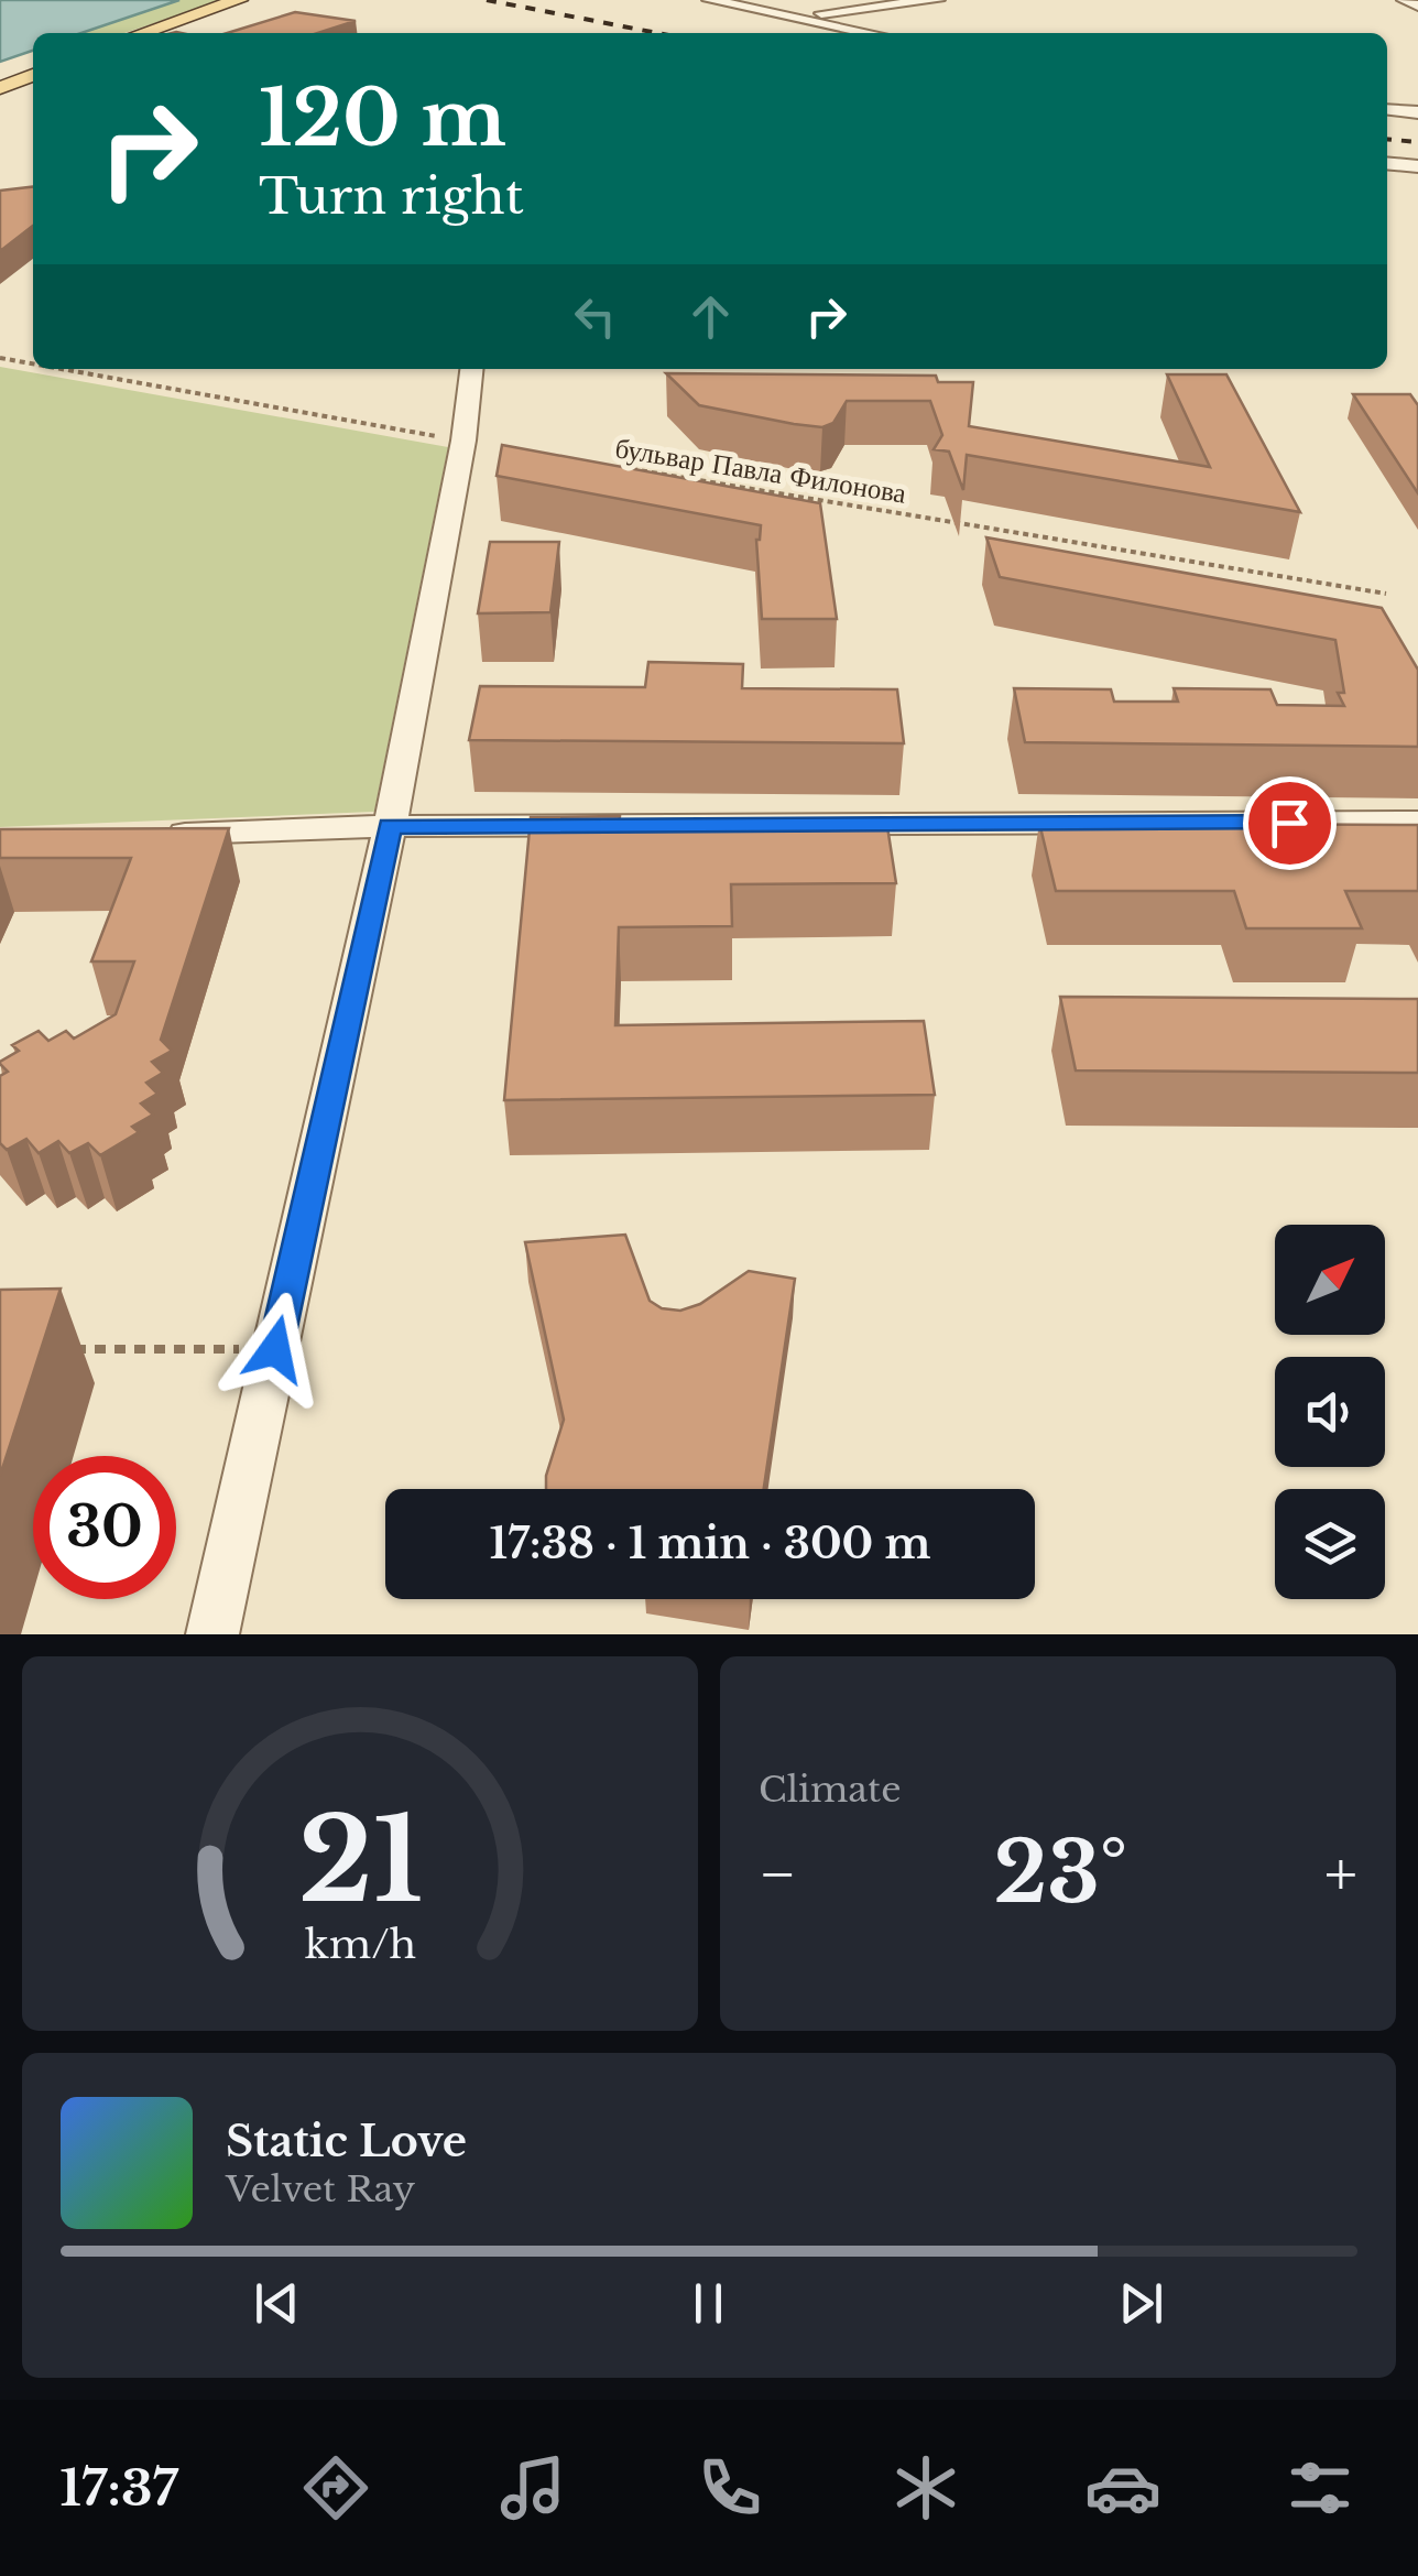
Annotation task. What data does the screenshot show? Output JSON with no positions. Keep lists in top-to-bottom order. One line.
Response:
{"streets":{"path":["бульвар Павла Филонова"]},"north":"top right","page":{"turn":["120 m","Turn right"],"limit":"30","trip":"17:38 · 1 min · 300 m","tile":"Climate","heat":["−","23°","+"],"song":["Static Love","Velvet Ray"],"tabs":"17:37","gauge":["21","km/h"]}}
